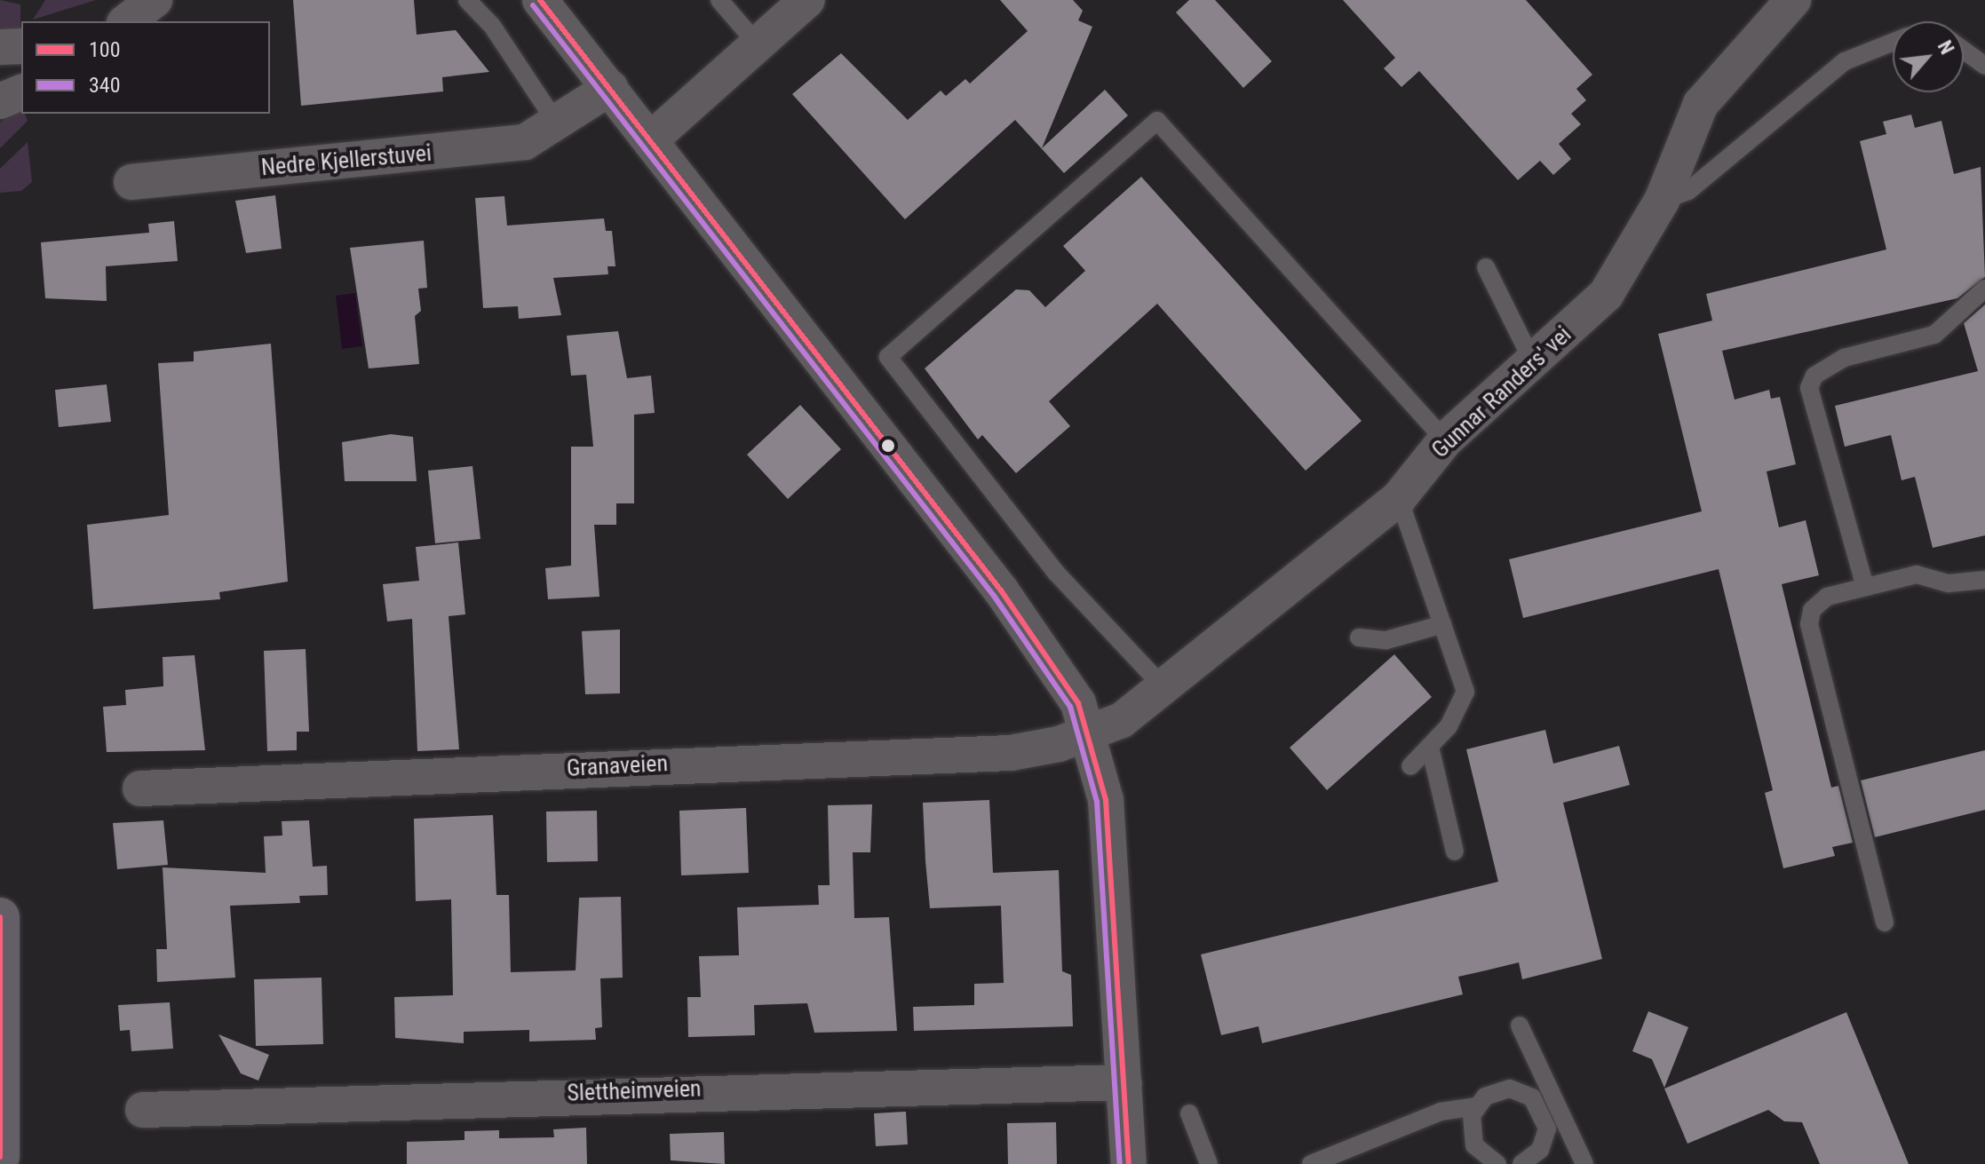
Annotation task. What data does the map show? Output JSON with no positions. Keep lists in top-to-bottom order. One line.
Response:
{"streets":{"street":["Nedre Kjellerstuvei","Gunnar Randers' vei","Granaveien","Slettheimveien"]},"crossings":[["Gunnar Randers' vei","Granaveien"]],"lines":["transit line 100","transit line 340"],"legend":["100","340"],"north":"top right"}
